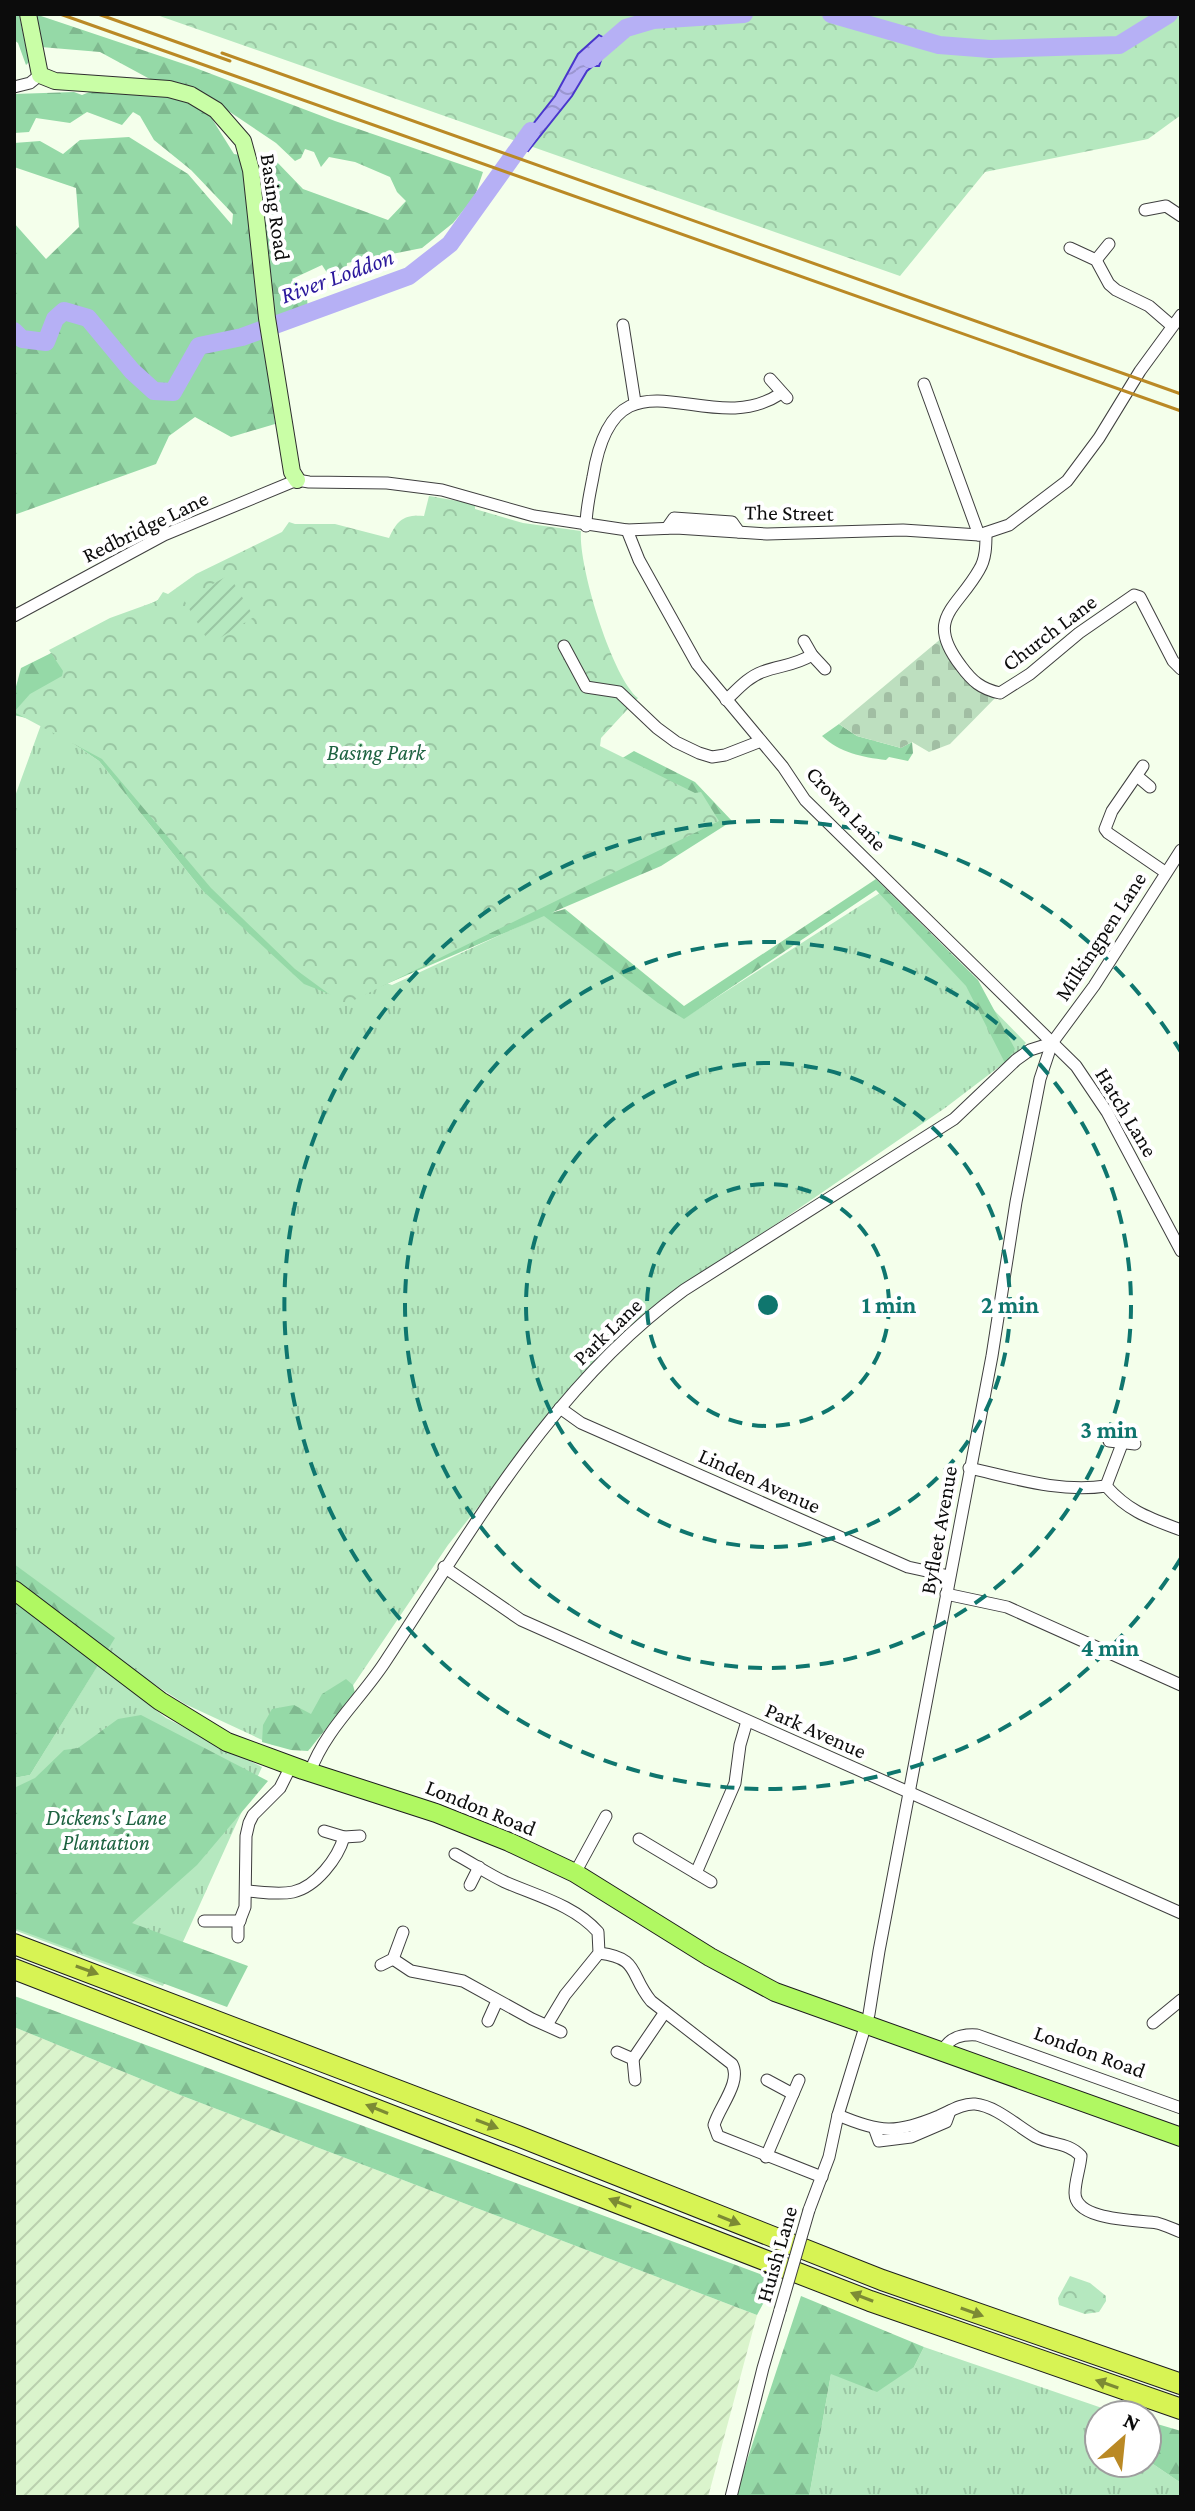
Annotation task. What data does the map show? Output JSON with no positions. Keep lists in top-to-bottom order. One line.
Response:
{"streets":{"main road":["London Road"],"street":["Basing Road","The Street","Redbridge Lane","Church Lane","Crown Lane","Milkingpen Lane","Hatch Lane","Park Lane","Linden Avenue","Byfleet Avenue","Park Avenue","Huish Lane"]},"crossings":[["Basing Road","The Street"],["Basing Road","Redbridge Lane"],["The Street","Redbridge Lane"],["The Street","Church Lane"],["The Street","Crown Lane"],["Crown Lane","Milkingpen Lane"],["Crown Lane","Hatch Lane"],["Crown Lane","Park Lane"],["Crown Lane","Byfleet Avenue"],["Milkingpen Lane","Hatch Lane"],["Milkingpen Lane","Park Lane"],["Milkingpen Lane","Byfleet Avenue"],["Hatch Lane","Park Lane"],["Hatch Lane","Byfleet Avenue"],["Park Lane","Linden Avenue"],["Park Lane","Byfleet Avenue"],["Park Lane","Park Avenue"],["Park Lane","London Road"],["Linden Avenue","Byfleet Avenue"],["Byfleet Avenue","Park Avenue"],["Byfleet Avenue","London Road"],["Byfleet Avenue","Huish Lane"],["London Road","Huish Lane"]],"water":["River Loddon"],"parks":["Basing Park","Dickens's Lane Plantation"],"north":"top right","rings":["1 min","2 min","3 min","4 min"]}
